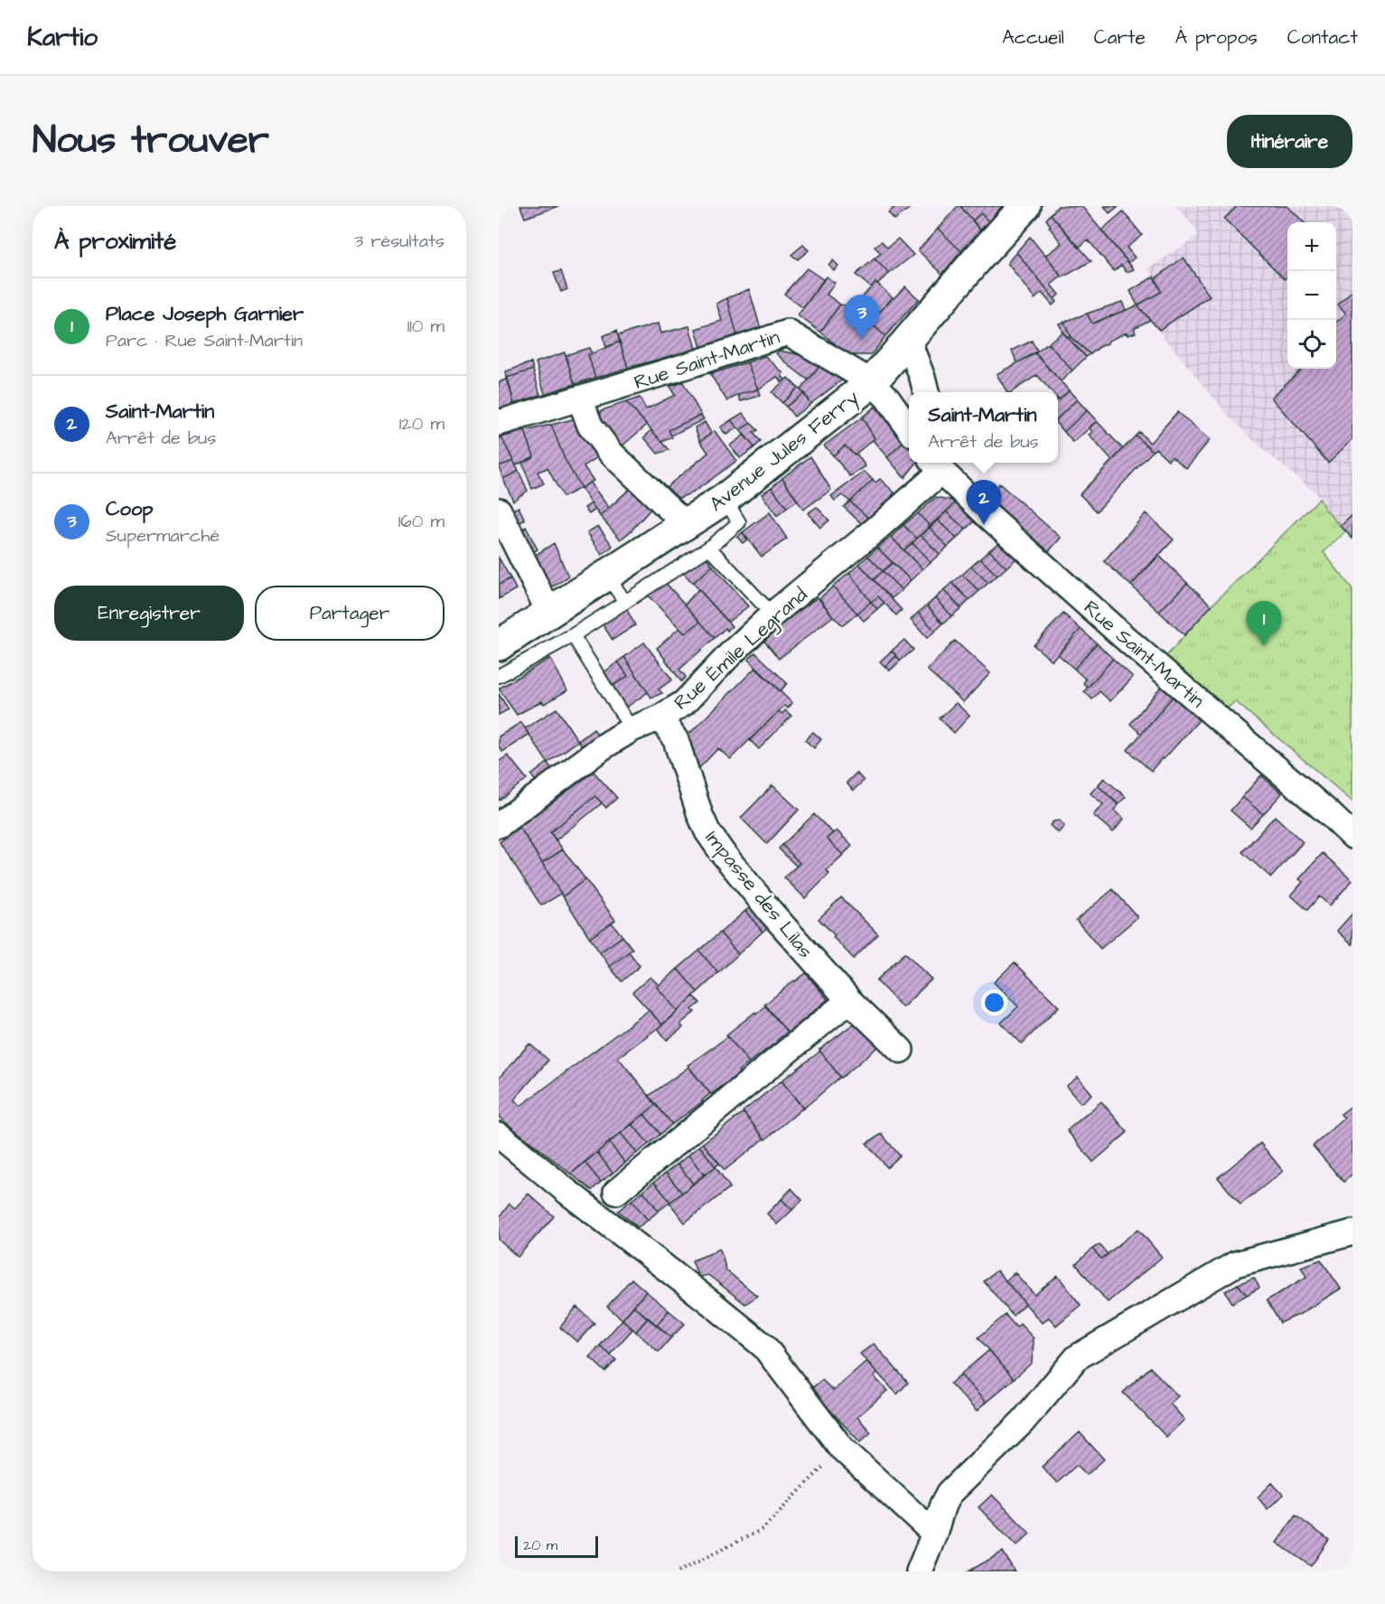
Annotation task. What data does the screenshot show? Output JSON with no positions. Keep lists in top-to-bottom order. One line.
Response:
{"streets":{"street":["Rue Saint-Martin","Avenue Jules Ferry","Rue Émile Legrand","Impasse des Lilas"]},"crossings":[["Rue Saint-Martin","Avenue Jules Ferry"],["Rue Émile Legrand","Impasse des Lilas"]],"scale_bar":"20 m","page":{"header":"Kartio","nav":["Accueil","Carte","À propos","Contact"],"title":"Nous trouver","buttons":["Itinéraire",["Enregistrer","Partager"]],"heading":["À proximité","3 résultats"],"map_buttons":["+","−"],"list":[{"mark":"1","name":"Place Joseph Garnier","note":"Parc · Rue Saint-Martin","value":"110 m"},{"mark":"2","name":"Saint-Martin","note":"Arrêt de bus","value":"120 m"},{"mark":"3","name":"Coop","note":"Supermarché","value":"160 m"}],"pins":["3","2","1"],"popup":["Saint-Martin","Arrêt de bus"],"scale":"20 m"}}
